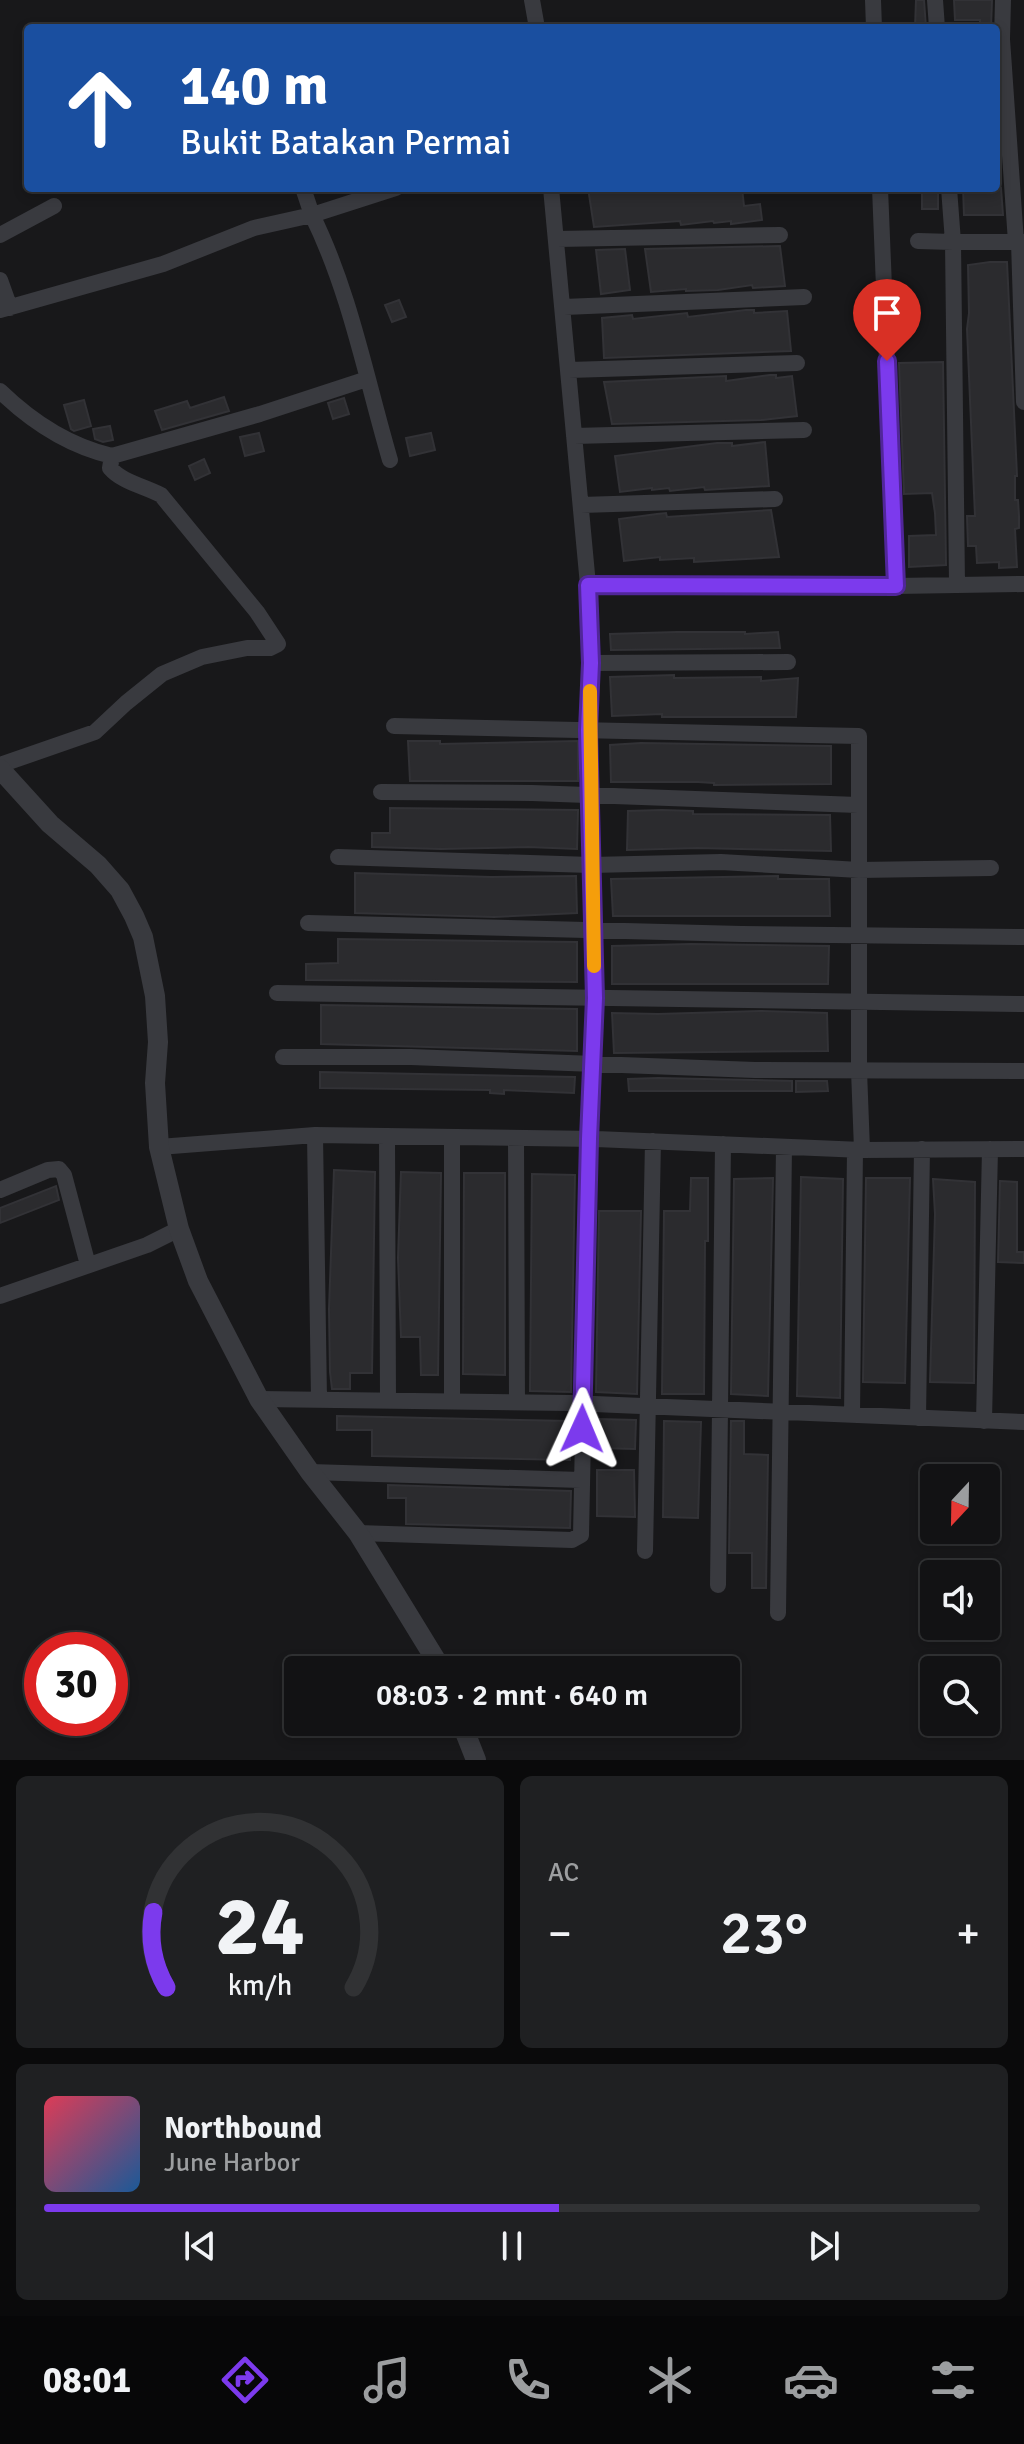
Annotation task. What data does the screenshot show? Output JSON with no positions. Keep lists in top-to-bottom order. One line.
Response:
{"north":"bottom","page":{"turn":["140 m","Bukit Batakan Permai"],"limit":"30","trip":"08:03 · 2 mnt · 640 m","tile":"AC","heat":["−","23°","+"],"song":["Northbound","June Harbor"],"tabs":"08:01","gauge":["24","km/h"]}}
